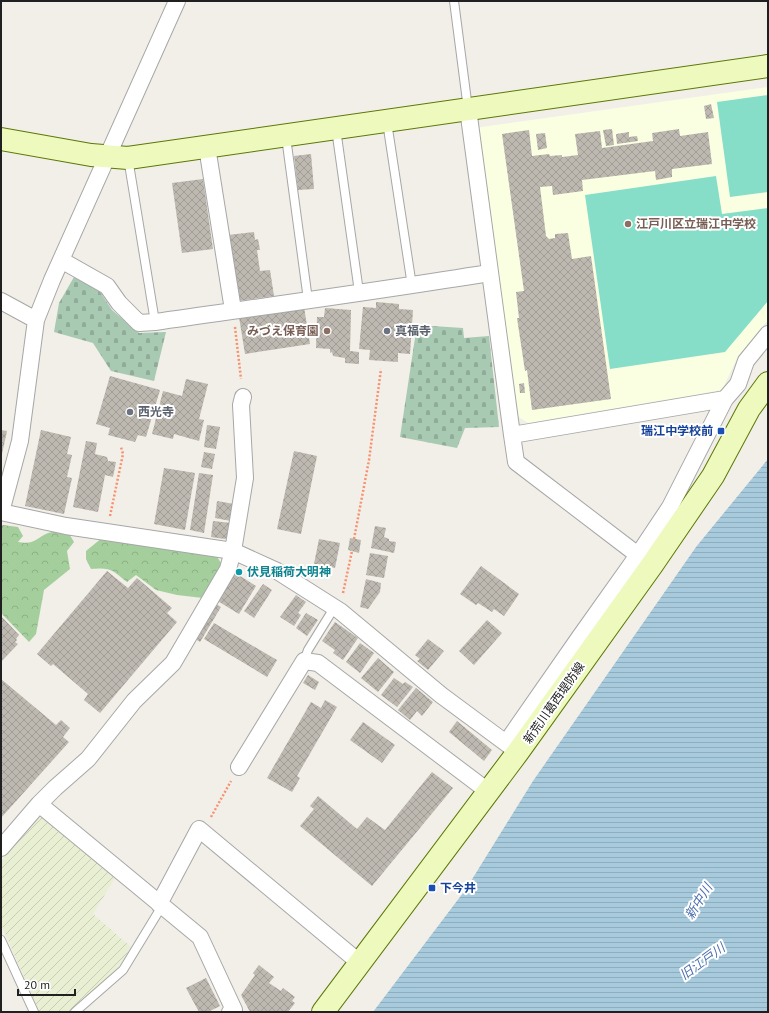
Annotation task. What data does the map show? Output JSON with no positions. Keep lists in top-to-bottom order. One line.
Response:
{"streets":{"street":["新荒川葛西堤防線"]},"water":["新中川","旧江戸川"],"places":{"other":["江戸川区立瑞江中学校","みづえ保育園","真福寺","西光寺","伏見稲荷大明神"],"transit":["瑞江中学校前","下今井"]},"scale_bar":"20 m"}
